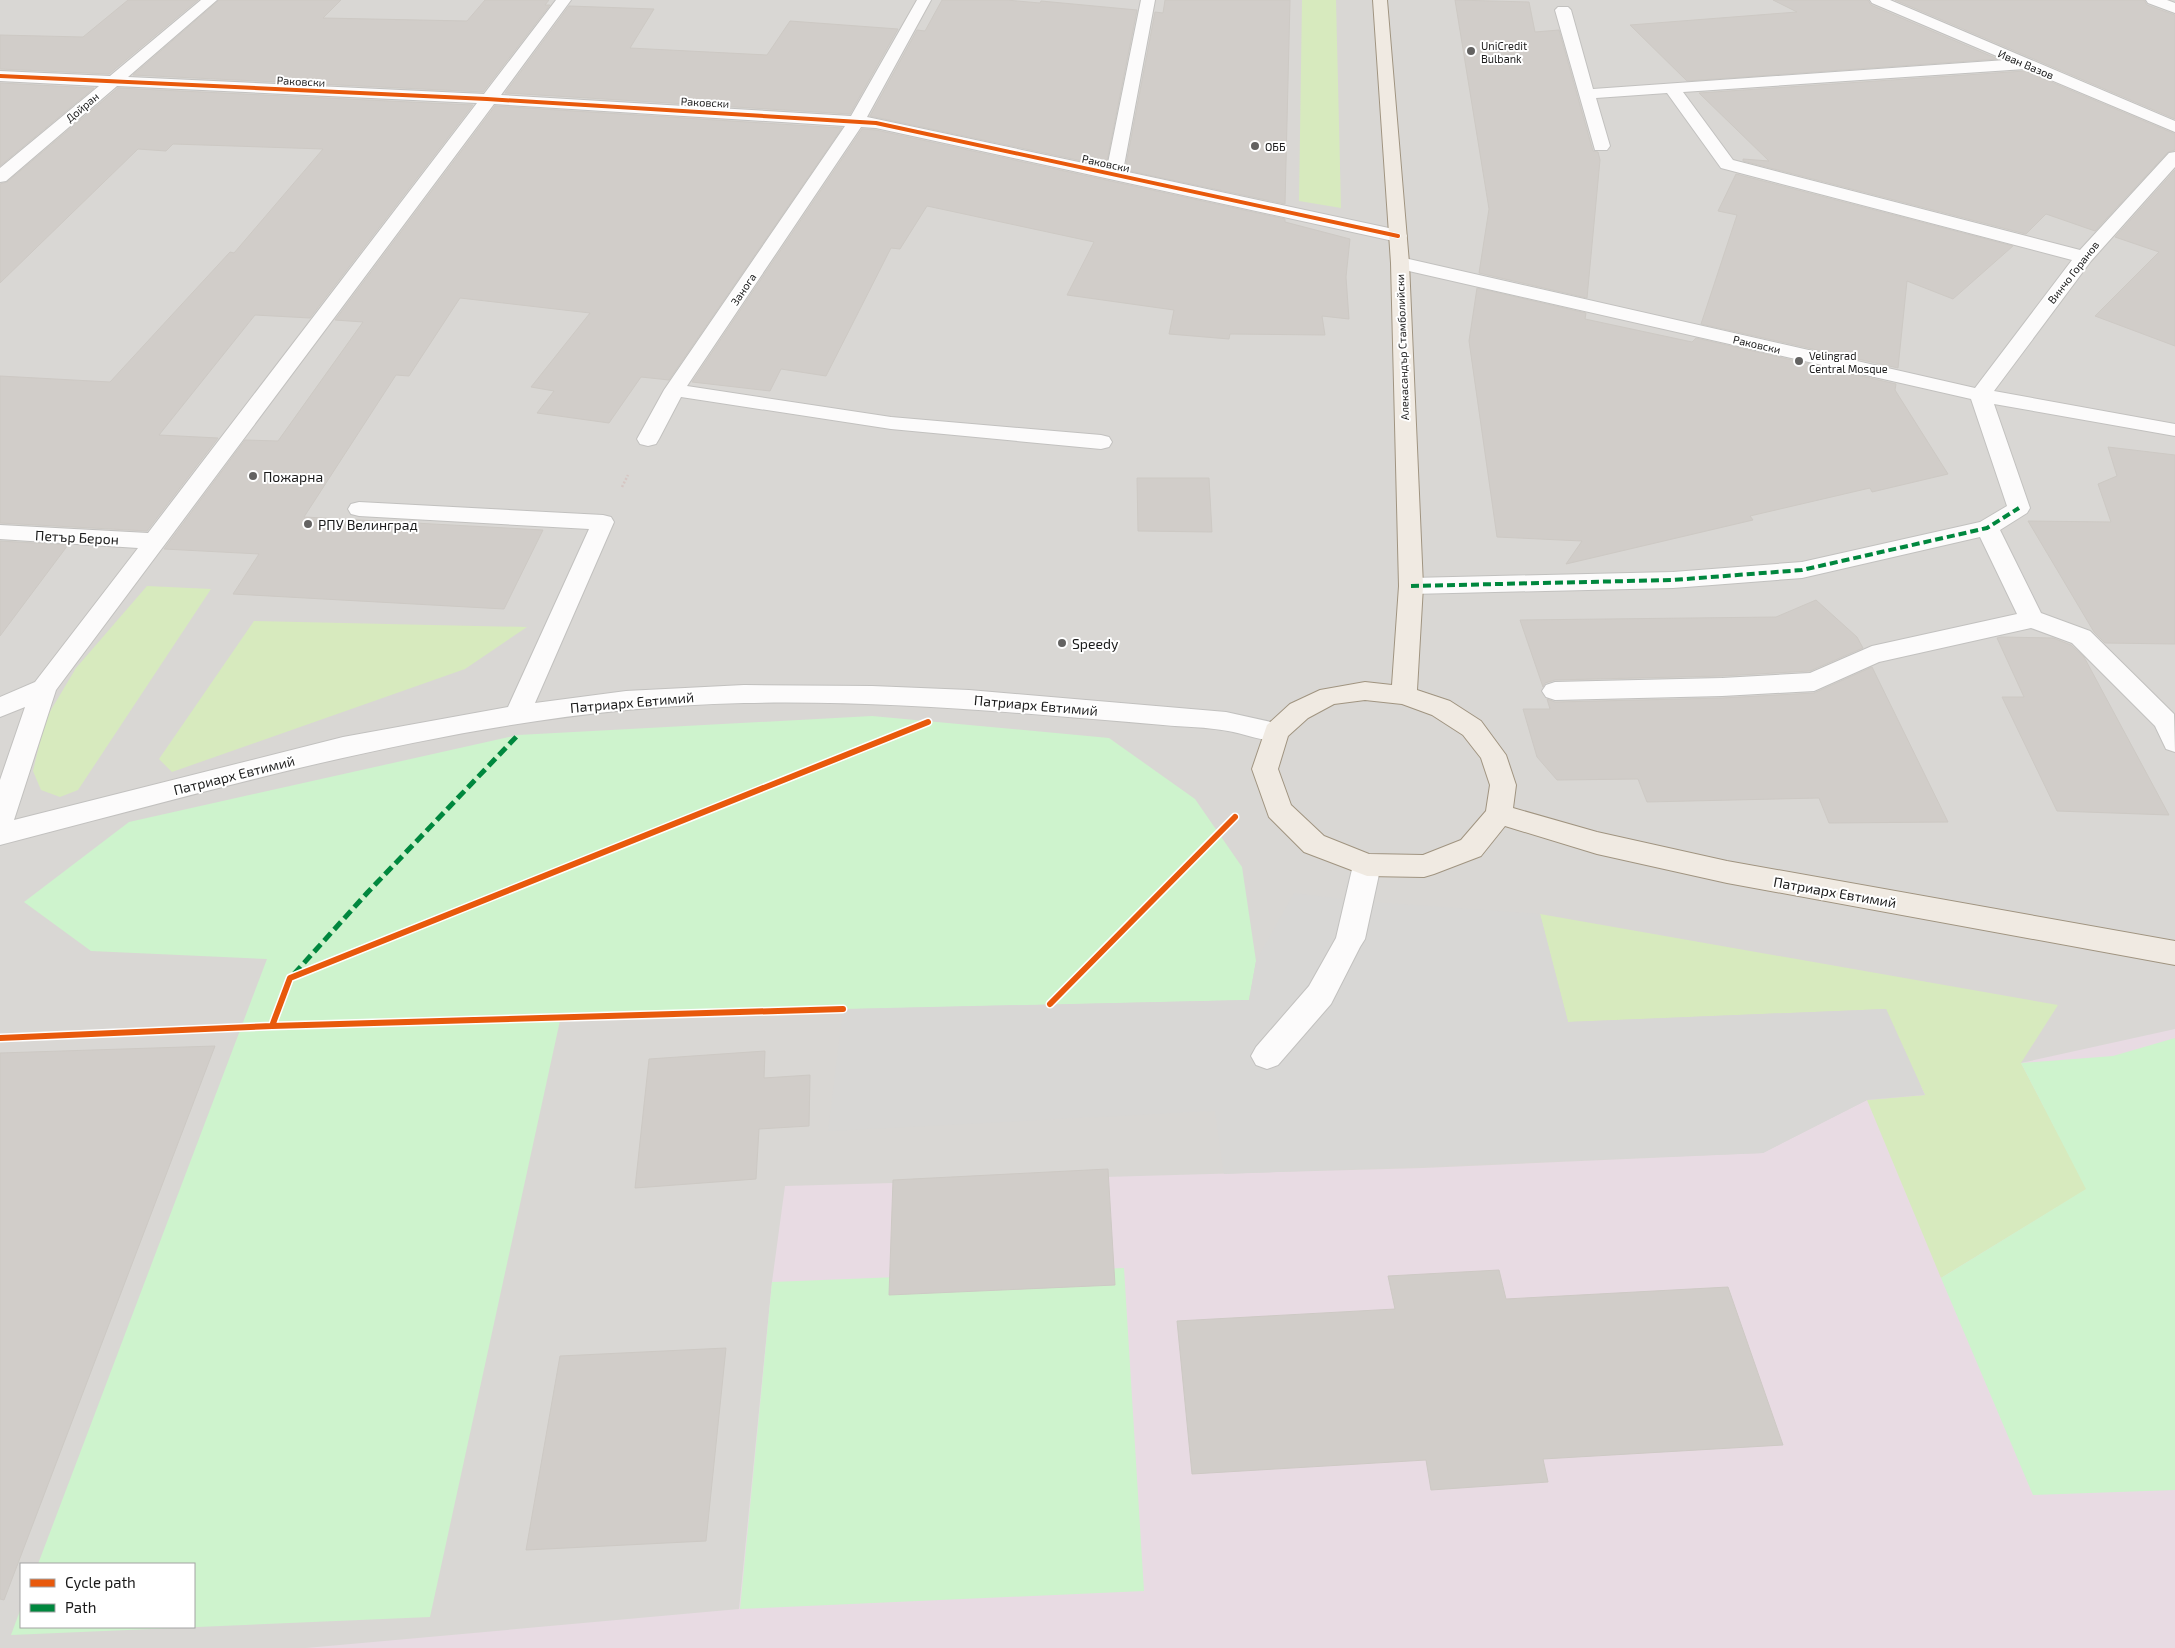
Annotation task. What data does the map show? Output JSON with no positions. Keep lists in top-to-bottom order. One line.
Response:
{"streets":{"main road":["Алекасандър Стамболийски","Патриарх Евтимий"],"street":["Иван Вазов","Раковски","Дойран","Винчо Горанов","Занога","Петър Берон"]},"crossings":[["Раковски","Дойран"],["Раковски","Винчо Горанов"],["Раковски","Занога"],["Раковски","Алекасандър Стамболийски"]],"places":["UniCredit Bulbank","ОББ","Velingrad Central Mosque","Пожарна","РПУ Велинград","Speedy"],"legend":["Cycle path","Path"]}
